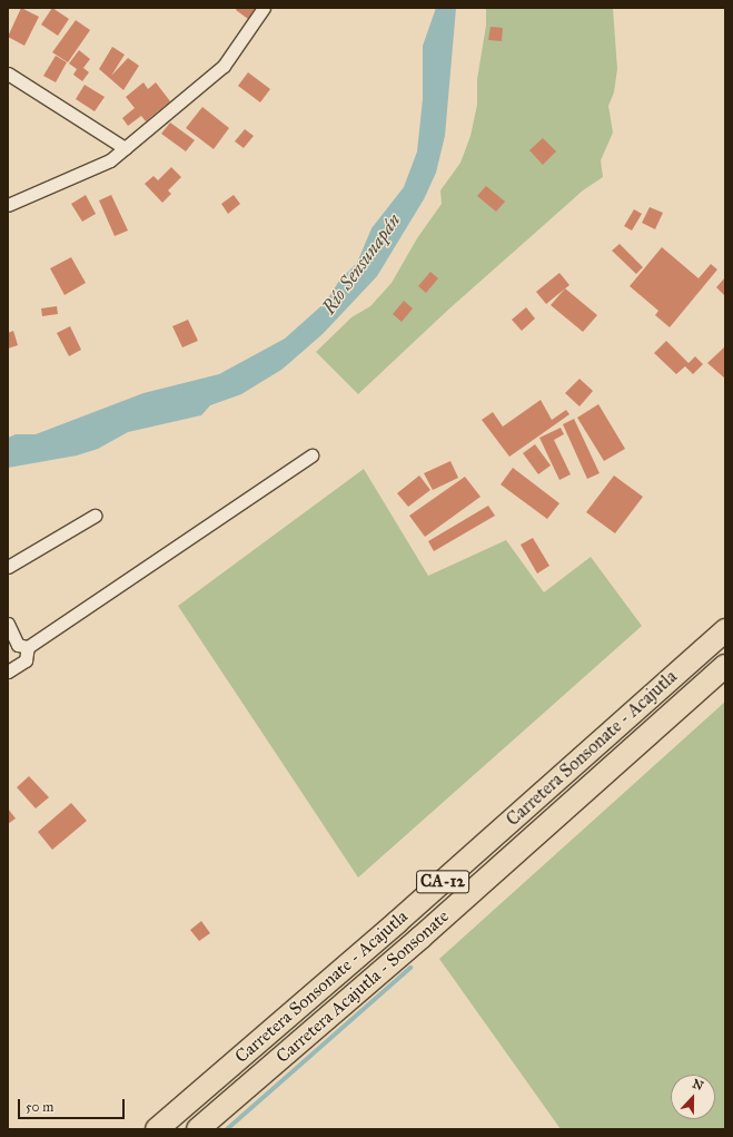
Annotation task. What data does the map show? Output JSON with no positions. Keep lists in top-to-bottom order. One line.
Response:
{"streets":{"highway":["Carretera Sonsonate - Acajutla","CA-12","Carretera Acajutla - Sonsonate"]},"water":["Río Sensunapán"],"scale_bar":"50 m","north":"top"}
